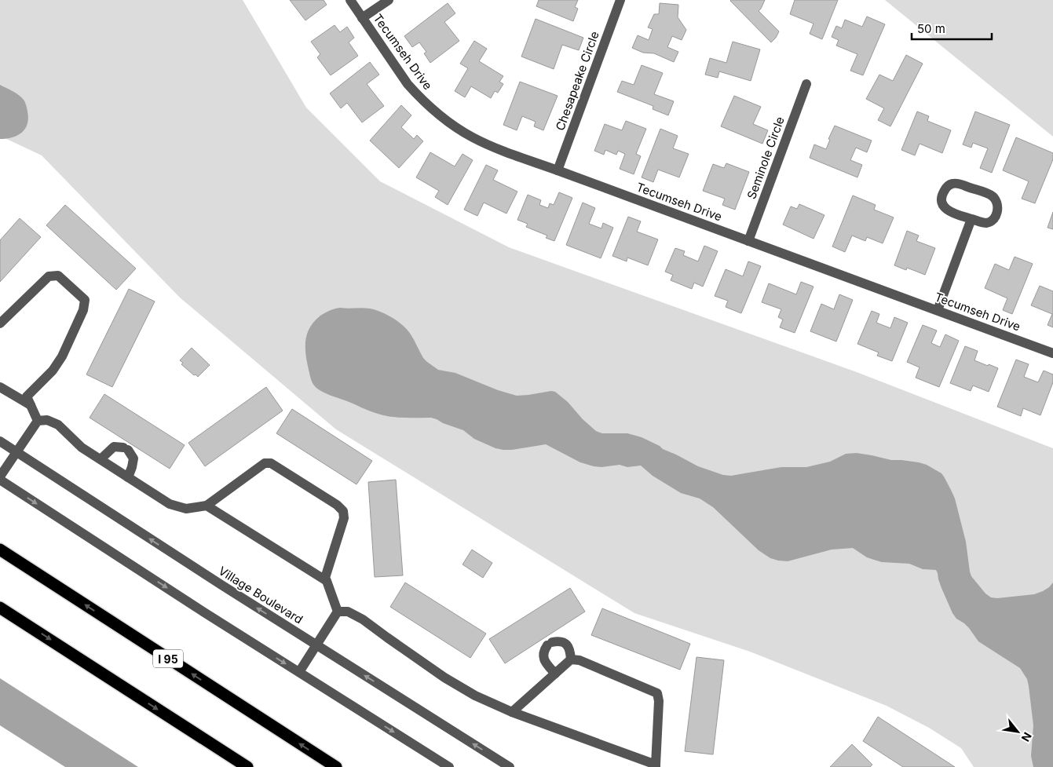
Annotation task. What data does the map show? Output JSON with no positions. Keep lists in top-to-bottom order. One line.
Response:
{"streets":{"highway":["I 95"],"street":["Tecumseh Drive","Chesapeake Circle","Seminole Circle","Village Boulevard"]},"crossings":[["Tecumseh Drive","Chesapeake Circle"],["Tecumseh Drive","Seminole Circle"]],"scale_bar":"50 m","north":"bottom right"}
